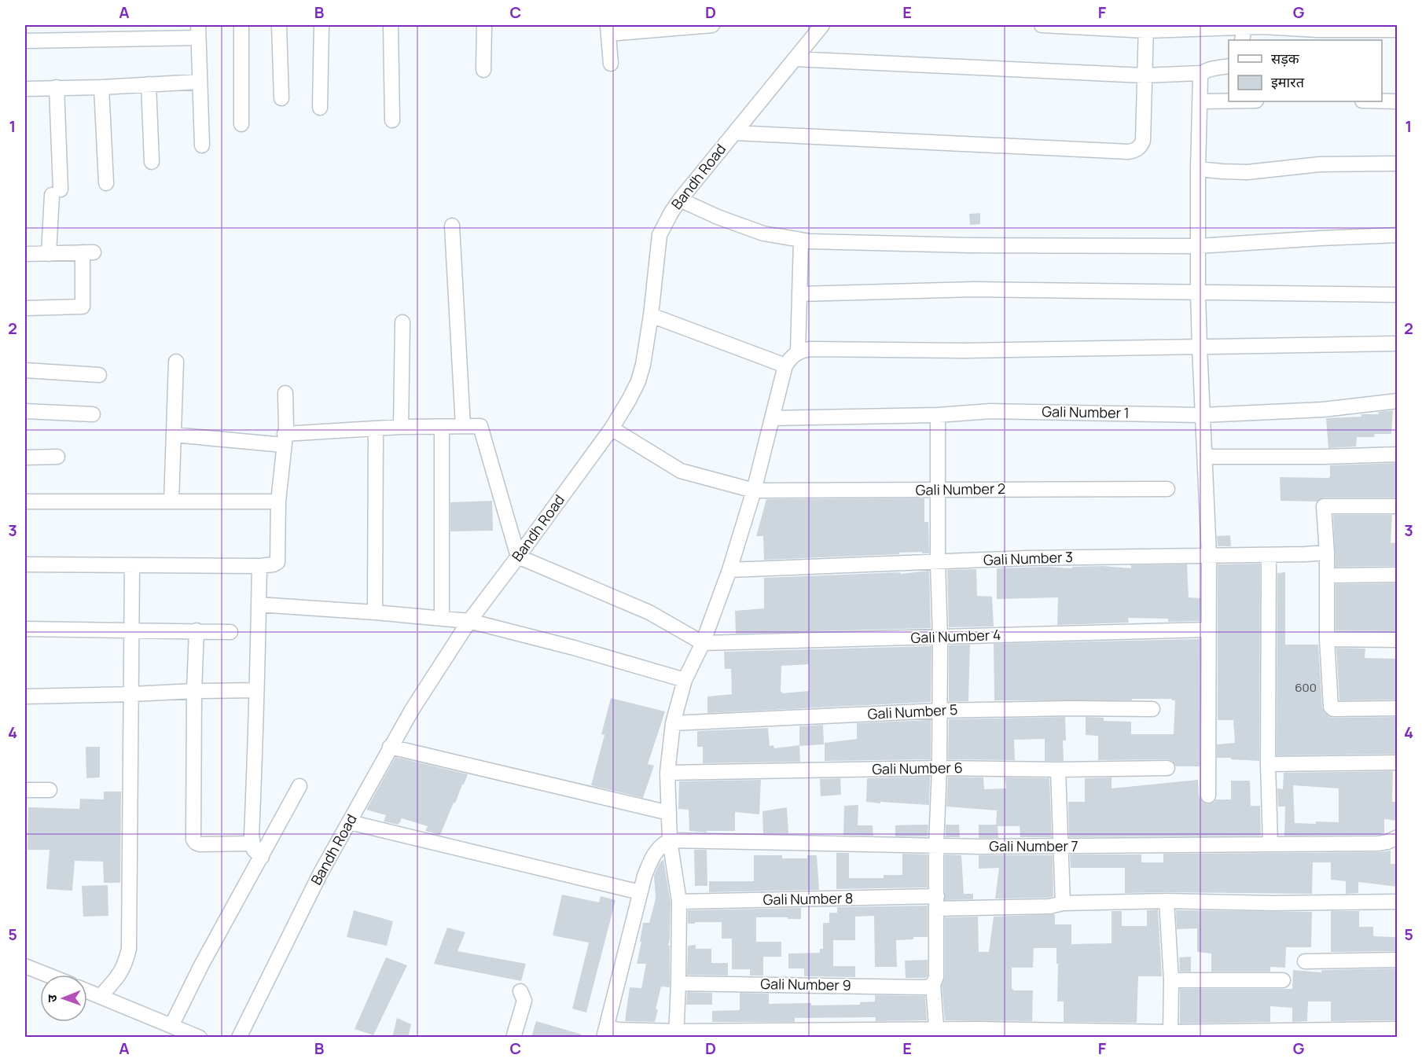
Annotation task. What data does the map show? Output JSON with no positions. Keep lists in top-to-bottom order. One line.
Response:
{"streets":{"street":["Bandh Road","Gali Number 1","Gali Number 2","Gali Number 3","Gali Number 4","Gali Number 5","Gali Number 6","Gali Number 7","Gali Number 8","Gali Number 9"]},"crossings":[["Bandh Road","Gali Number 2"]],"house_numbers":["600"],"legend":["सड़क","इमारत"],"north":"left","grid":{"columns":["A","B","C","D","E","F","G"],"rows":["1","2","3","4","5"]}}
